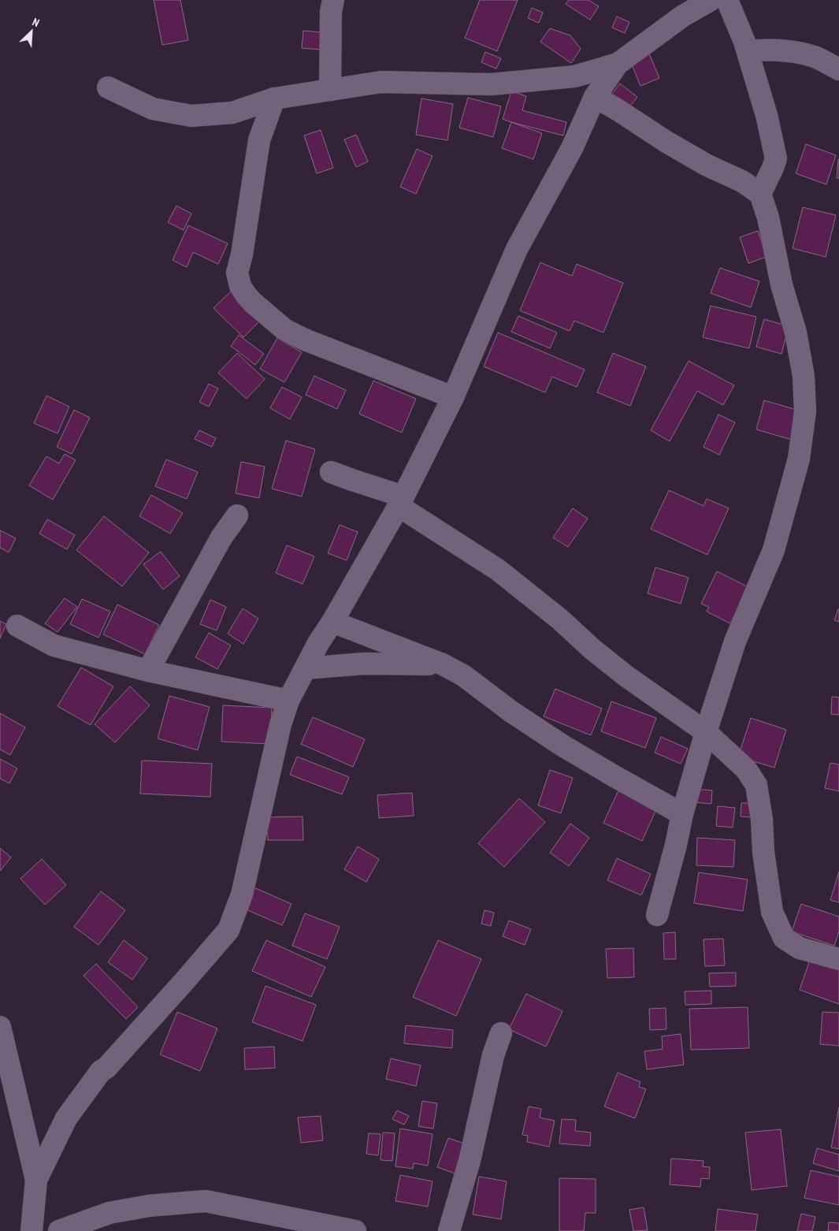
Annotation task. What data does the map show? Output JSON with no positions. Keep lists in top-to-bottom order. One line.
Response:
{"north":"top right"}
